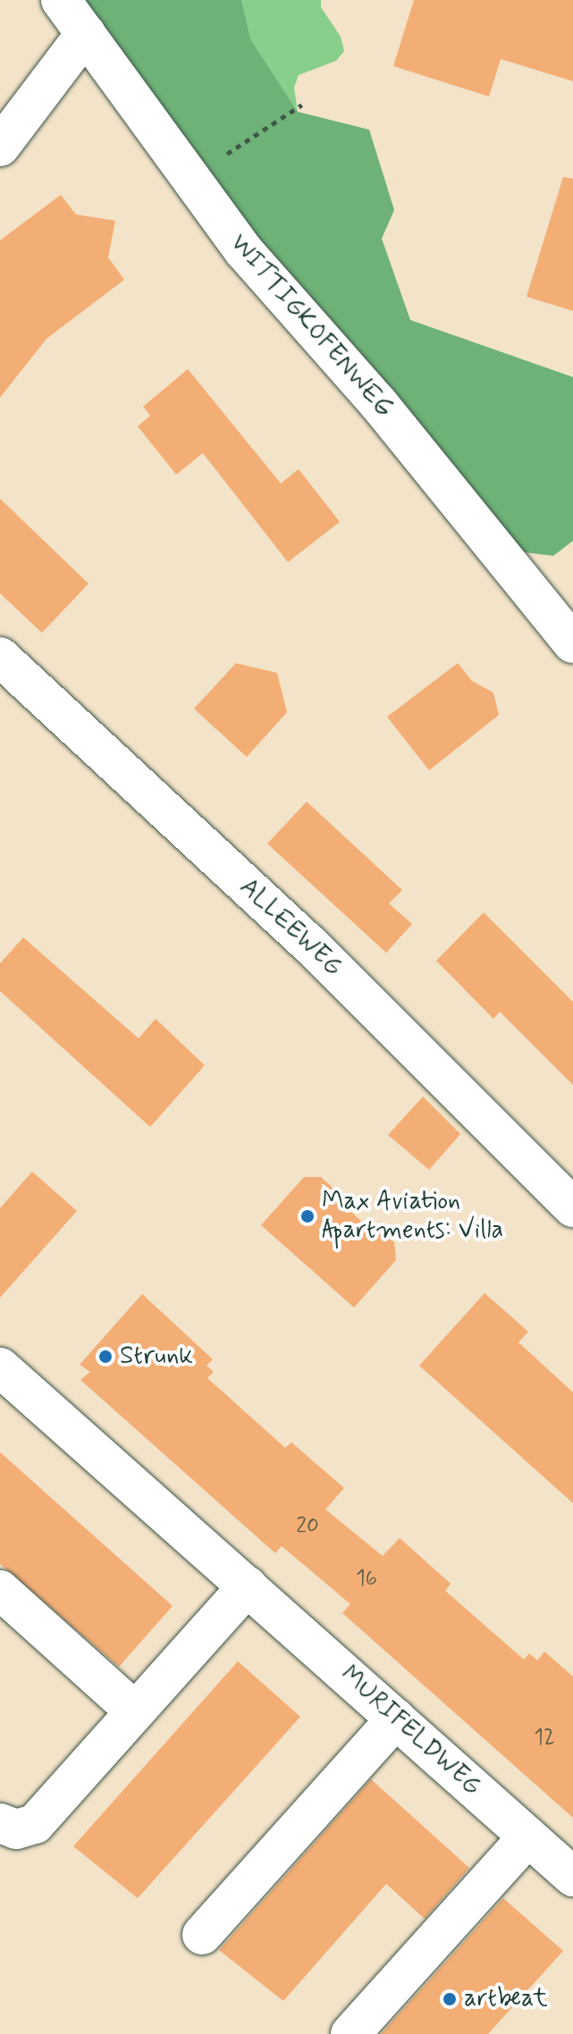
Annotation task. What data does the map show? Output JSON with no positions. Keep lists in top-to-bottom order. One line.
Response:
{"streets":{"street":["WITTIGKOFENWEG","ALLEEWEG","MURIFELDWEG"]},"places":["Max Aviation Apartments: Villa","Strunk","artbeat"],"house_numbers":["20","16","12"]}
